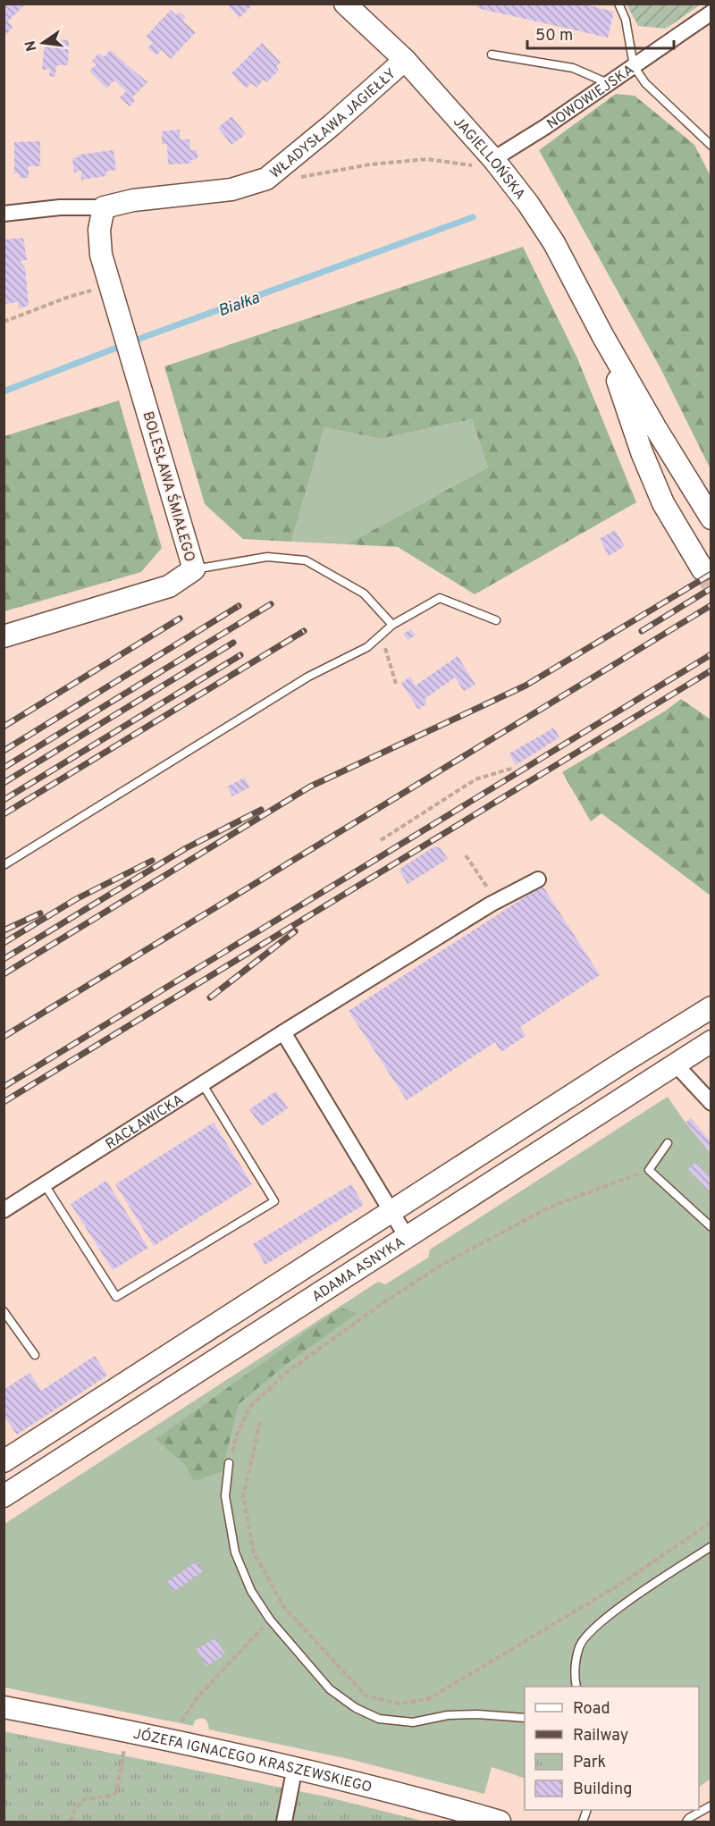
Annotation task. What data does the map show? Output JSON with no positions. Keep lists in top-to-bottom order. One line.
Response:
{"streets":{"street":["NOWOWIEJSKA","WŁADYSŁAWA JAGIEŁŁY","JAGIELLOŃSKA","BOLESŁAWA ŚMIAŁEGO","RACŁAWICKA","ADAMA ASNYKA","JÓZEFA IGNACEGO KRASZEWSKIEGO"]},"crossings":[["NOWOWIEJSKA","JAGIELLOŃSKA"],["WŁADYSŁAWA JAGIEŁŁY","JAGIELLOŃSKA"],["WŁADYSŁAWA JAGIEŁŁY","BOLESŁAWA ŚMIAŁEGO"]],"water":["Białka"],"legend":["Road","Railway","Park","Building"],"scale_bar":"50 m","north":"left"}
